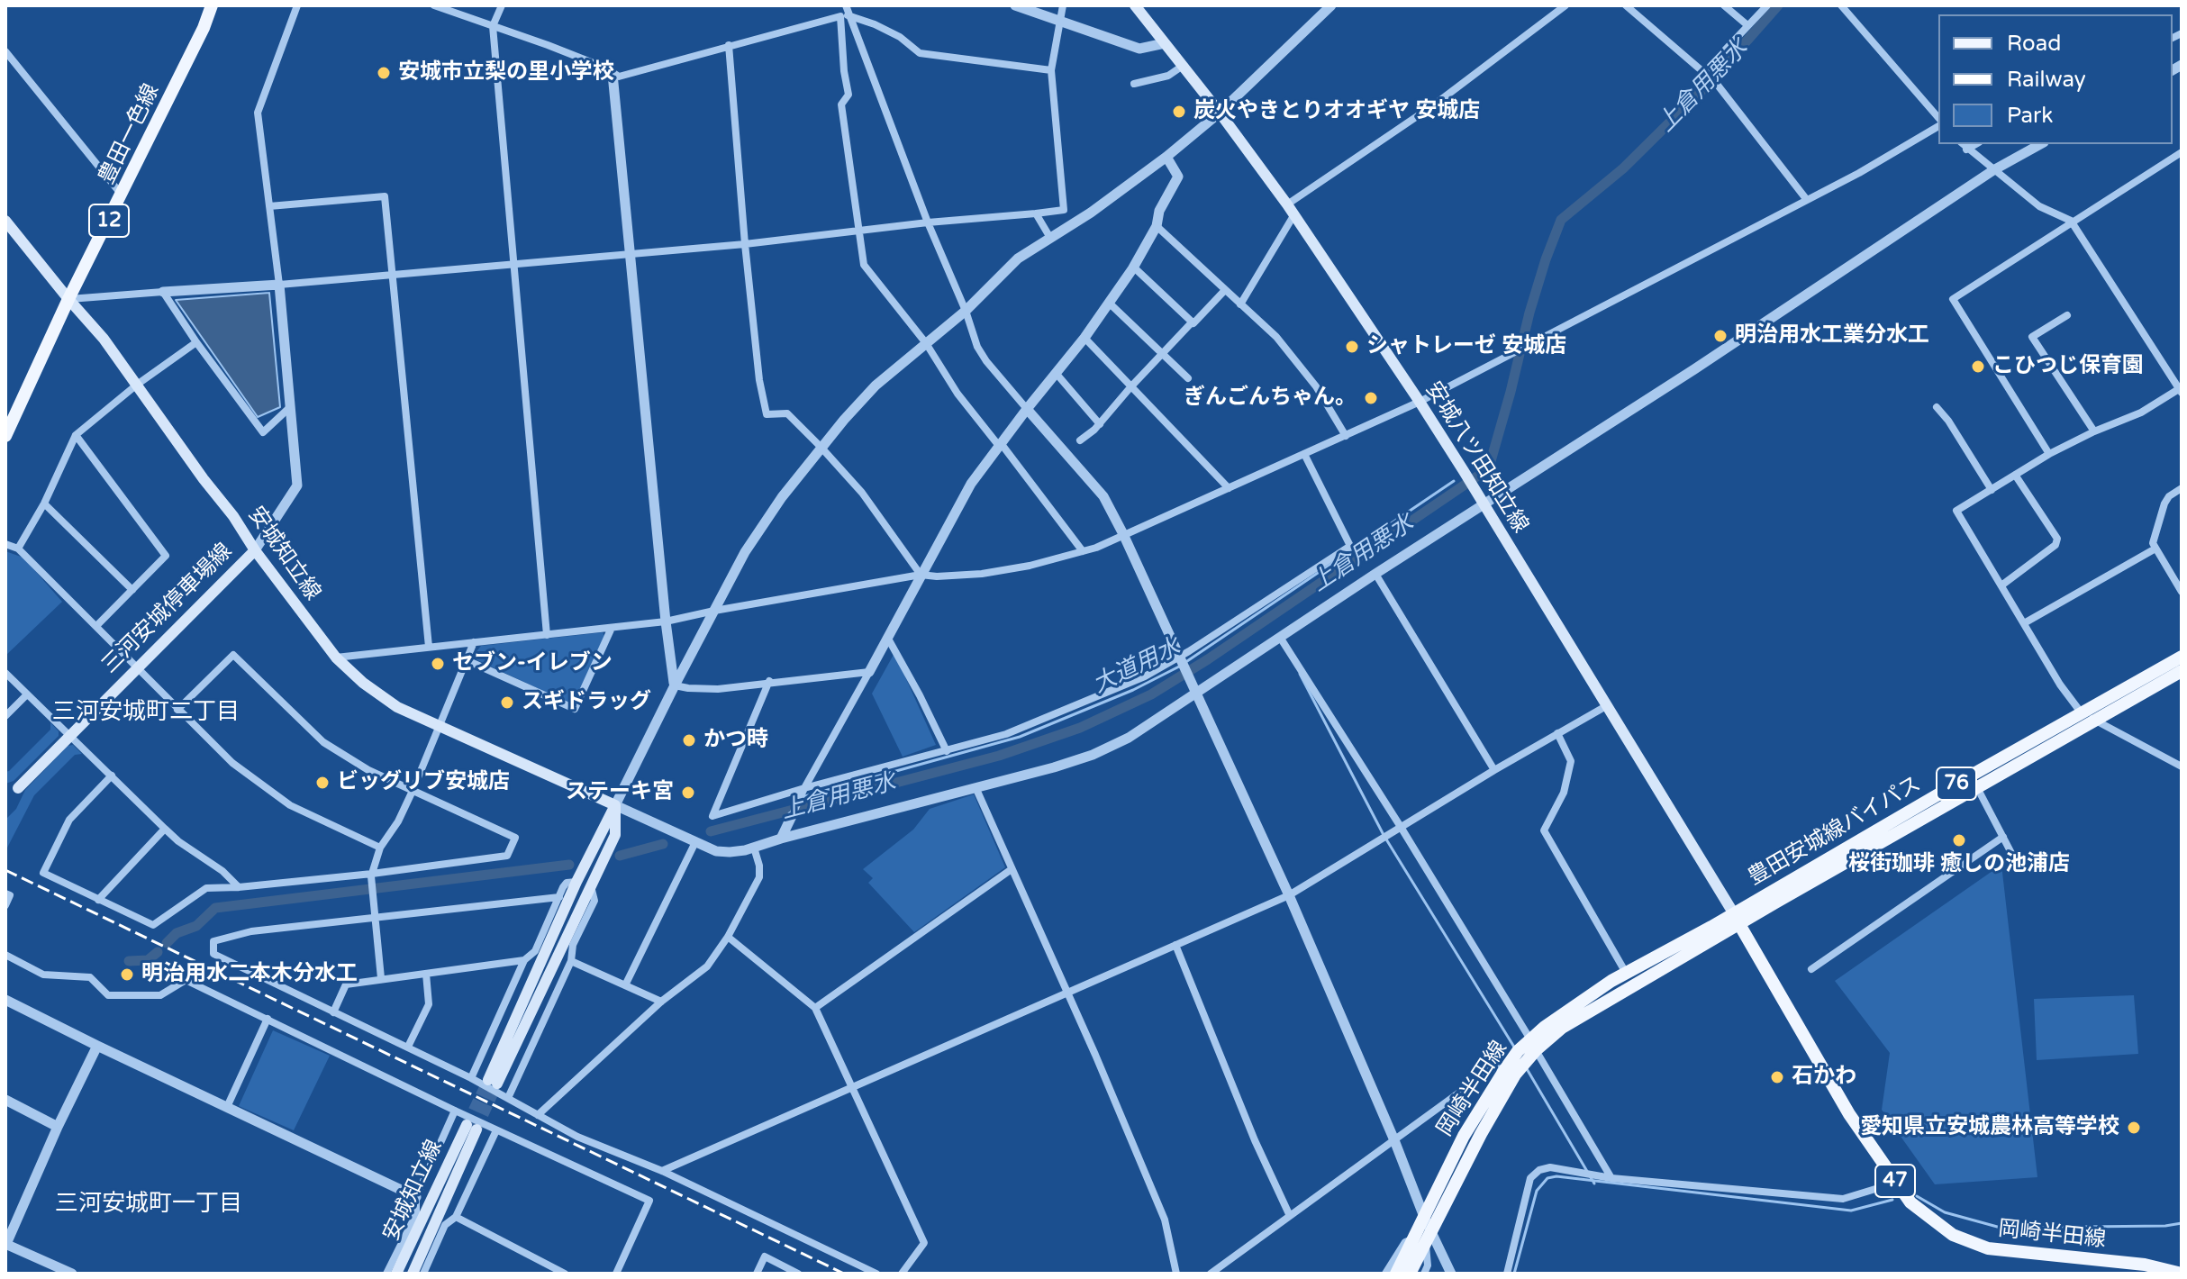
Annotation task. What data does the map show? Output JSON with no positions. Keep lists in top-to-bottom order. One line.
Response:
{"streets":{"main road":["豊田一色線","12","安城八ツ田知立線","安城知立線","三河安城停車場線","76","豊田安城線バイパス","岡崎半田線","47"]},"crossings":[["豊田一色線","安城知立線"],["安城八ツ田知立線","豊田安城線バイパス"],["安城八ツ田知立線","岡崎半田線"],["安城知立線","三河安城停車場線"],["豊田安城線バイパス","岡崎半田線"]],"districts":["三河安城町二丁目","三河安城町一丁目"],"water":["上倉用悪水","大道用水"],"places":["安城市立梨の里小学校","炭火やきとりオオギヤ 安城店","明治用水工業分水工","シャトレーゼ 安城店","こひつじ保育園","ぎんごんちゃん。","セブン-イレブン","スギドラッグ","かつ時","ビッグリブ安城店","ステーキ宮","桜街珈琲 癒しの池浦店","明治用水二本木分水工","石かわ","愛知県立安城農林高等学校"],"legend":["Road","Railway","Park"]}
